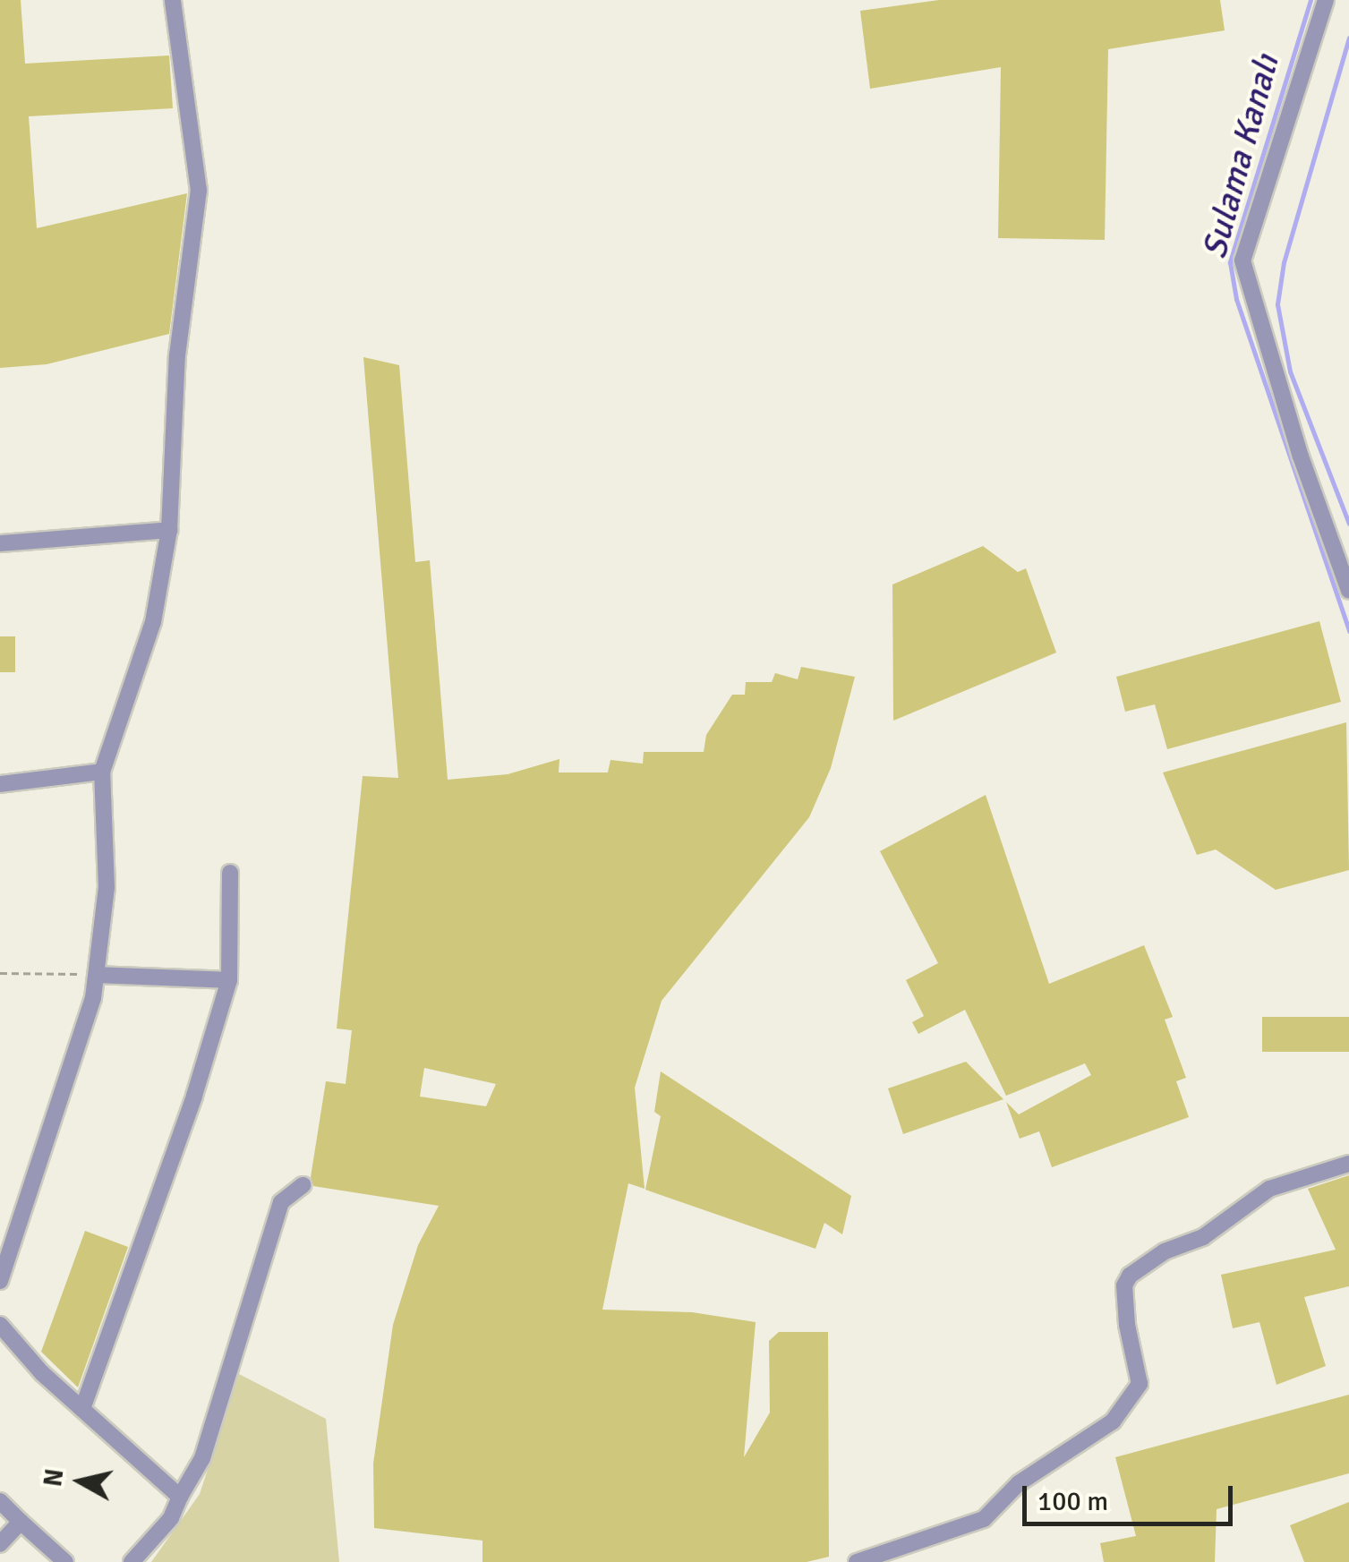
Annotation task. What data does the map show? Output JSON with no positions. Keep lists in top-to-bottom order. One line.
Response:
{"water":["Sulama Kanalı"],"scale_bar":"100 m","north":"left"}
